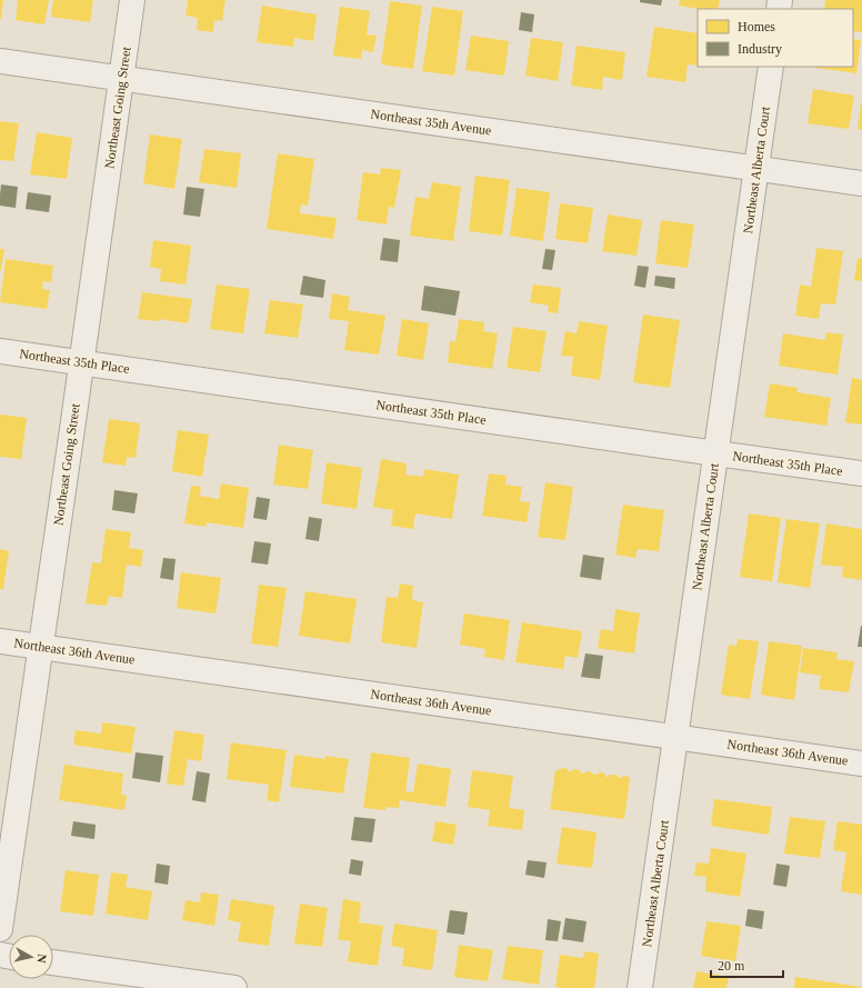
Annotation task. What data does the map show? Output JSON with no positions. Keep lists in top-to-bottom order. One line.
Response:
{"streets":{"street":["Northeast Going Street","Northeast 35th Avenue","Northeast Alberta Court","Northeast 35th Place","Northeast 36th Avenue"]},"crossings":[["Northeast Going Street","Northeast 35th Avenue"],["Northeast Going Street","Northeast 35th Place"],["Northeast Going Street","Northeast 36th Avenue"],["Northeast 35th Avenue","Northeast Alberta Court"],["Northeast Alberta Court","Northeast 35th Place"],["Northeast Alberta Court","Northeast 36th Avenue"]],"legend":["Homes","Industry"],"scale_bar":"20 m","north":"right"}
